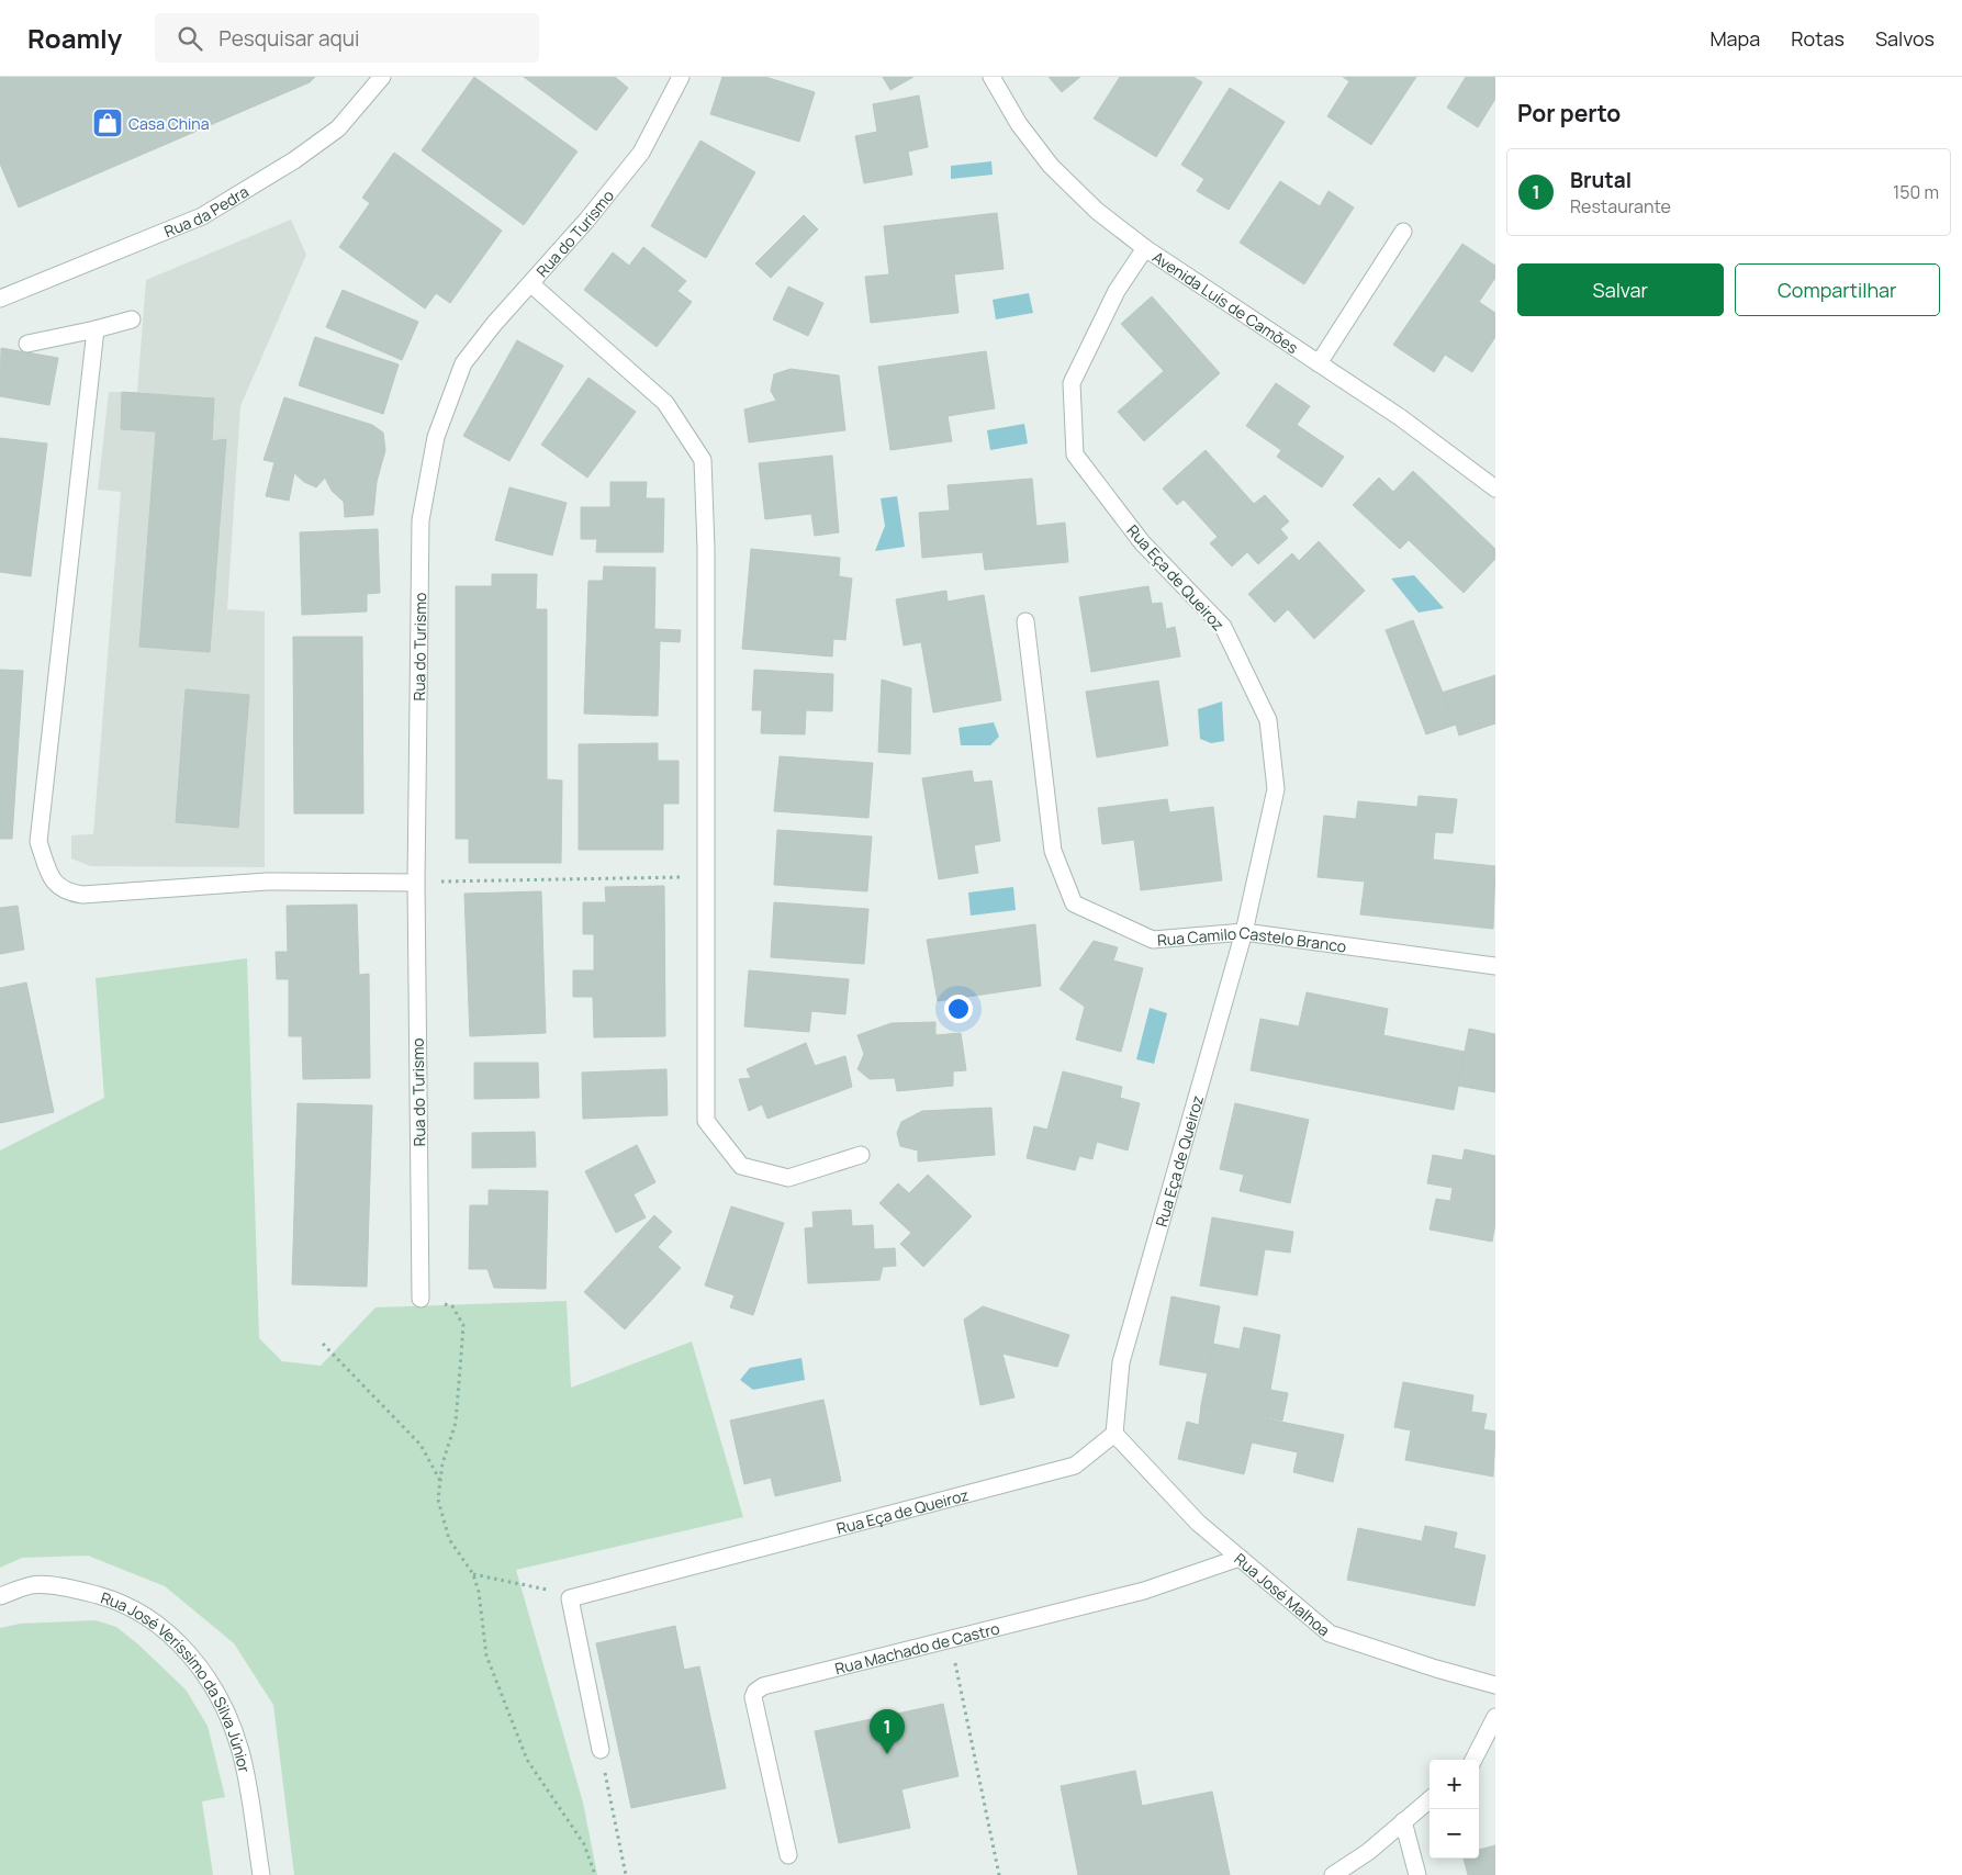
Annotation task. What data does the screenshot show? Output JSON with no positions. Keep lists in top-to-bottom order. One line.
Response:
{"streets":{"street":["Rua da Pedra","Rua do Turismo","Avenida Luís de Camões","Rua Eça de Queiroz","Rua Camilo Castelo Branco","Rua José Malhoa","Rua Machado de Castro","Rua José Veríssimo da Silva Júnior"]},"crossings":[["Avenida Luís de Camões","Rua Eça de Queiroz"],["Rua Eça de Queiroz","Rua Camilo Castelo Branco"],["Rua Eça de Queiroz","Rua José Malhoa"],["Rua José Malhoa","Rua Machado de Castro"]],"places":{"shop":["Casa China"]},"page":{"header":"Roamly","search":"Pesquisar aqui","nav":["Mapa","Rotas","Salvos"],"heading":"Por perto","list":[{"mark":"1","name":"Brutal","note":"Restaurante","value":"150 m"}],"buttons":["Salvar","Compartilhar"],"pins":"1","map_buttons":["+","−"]}}
